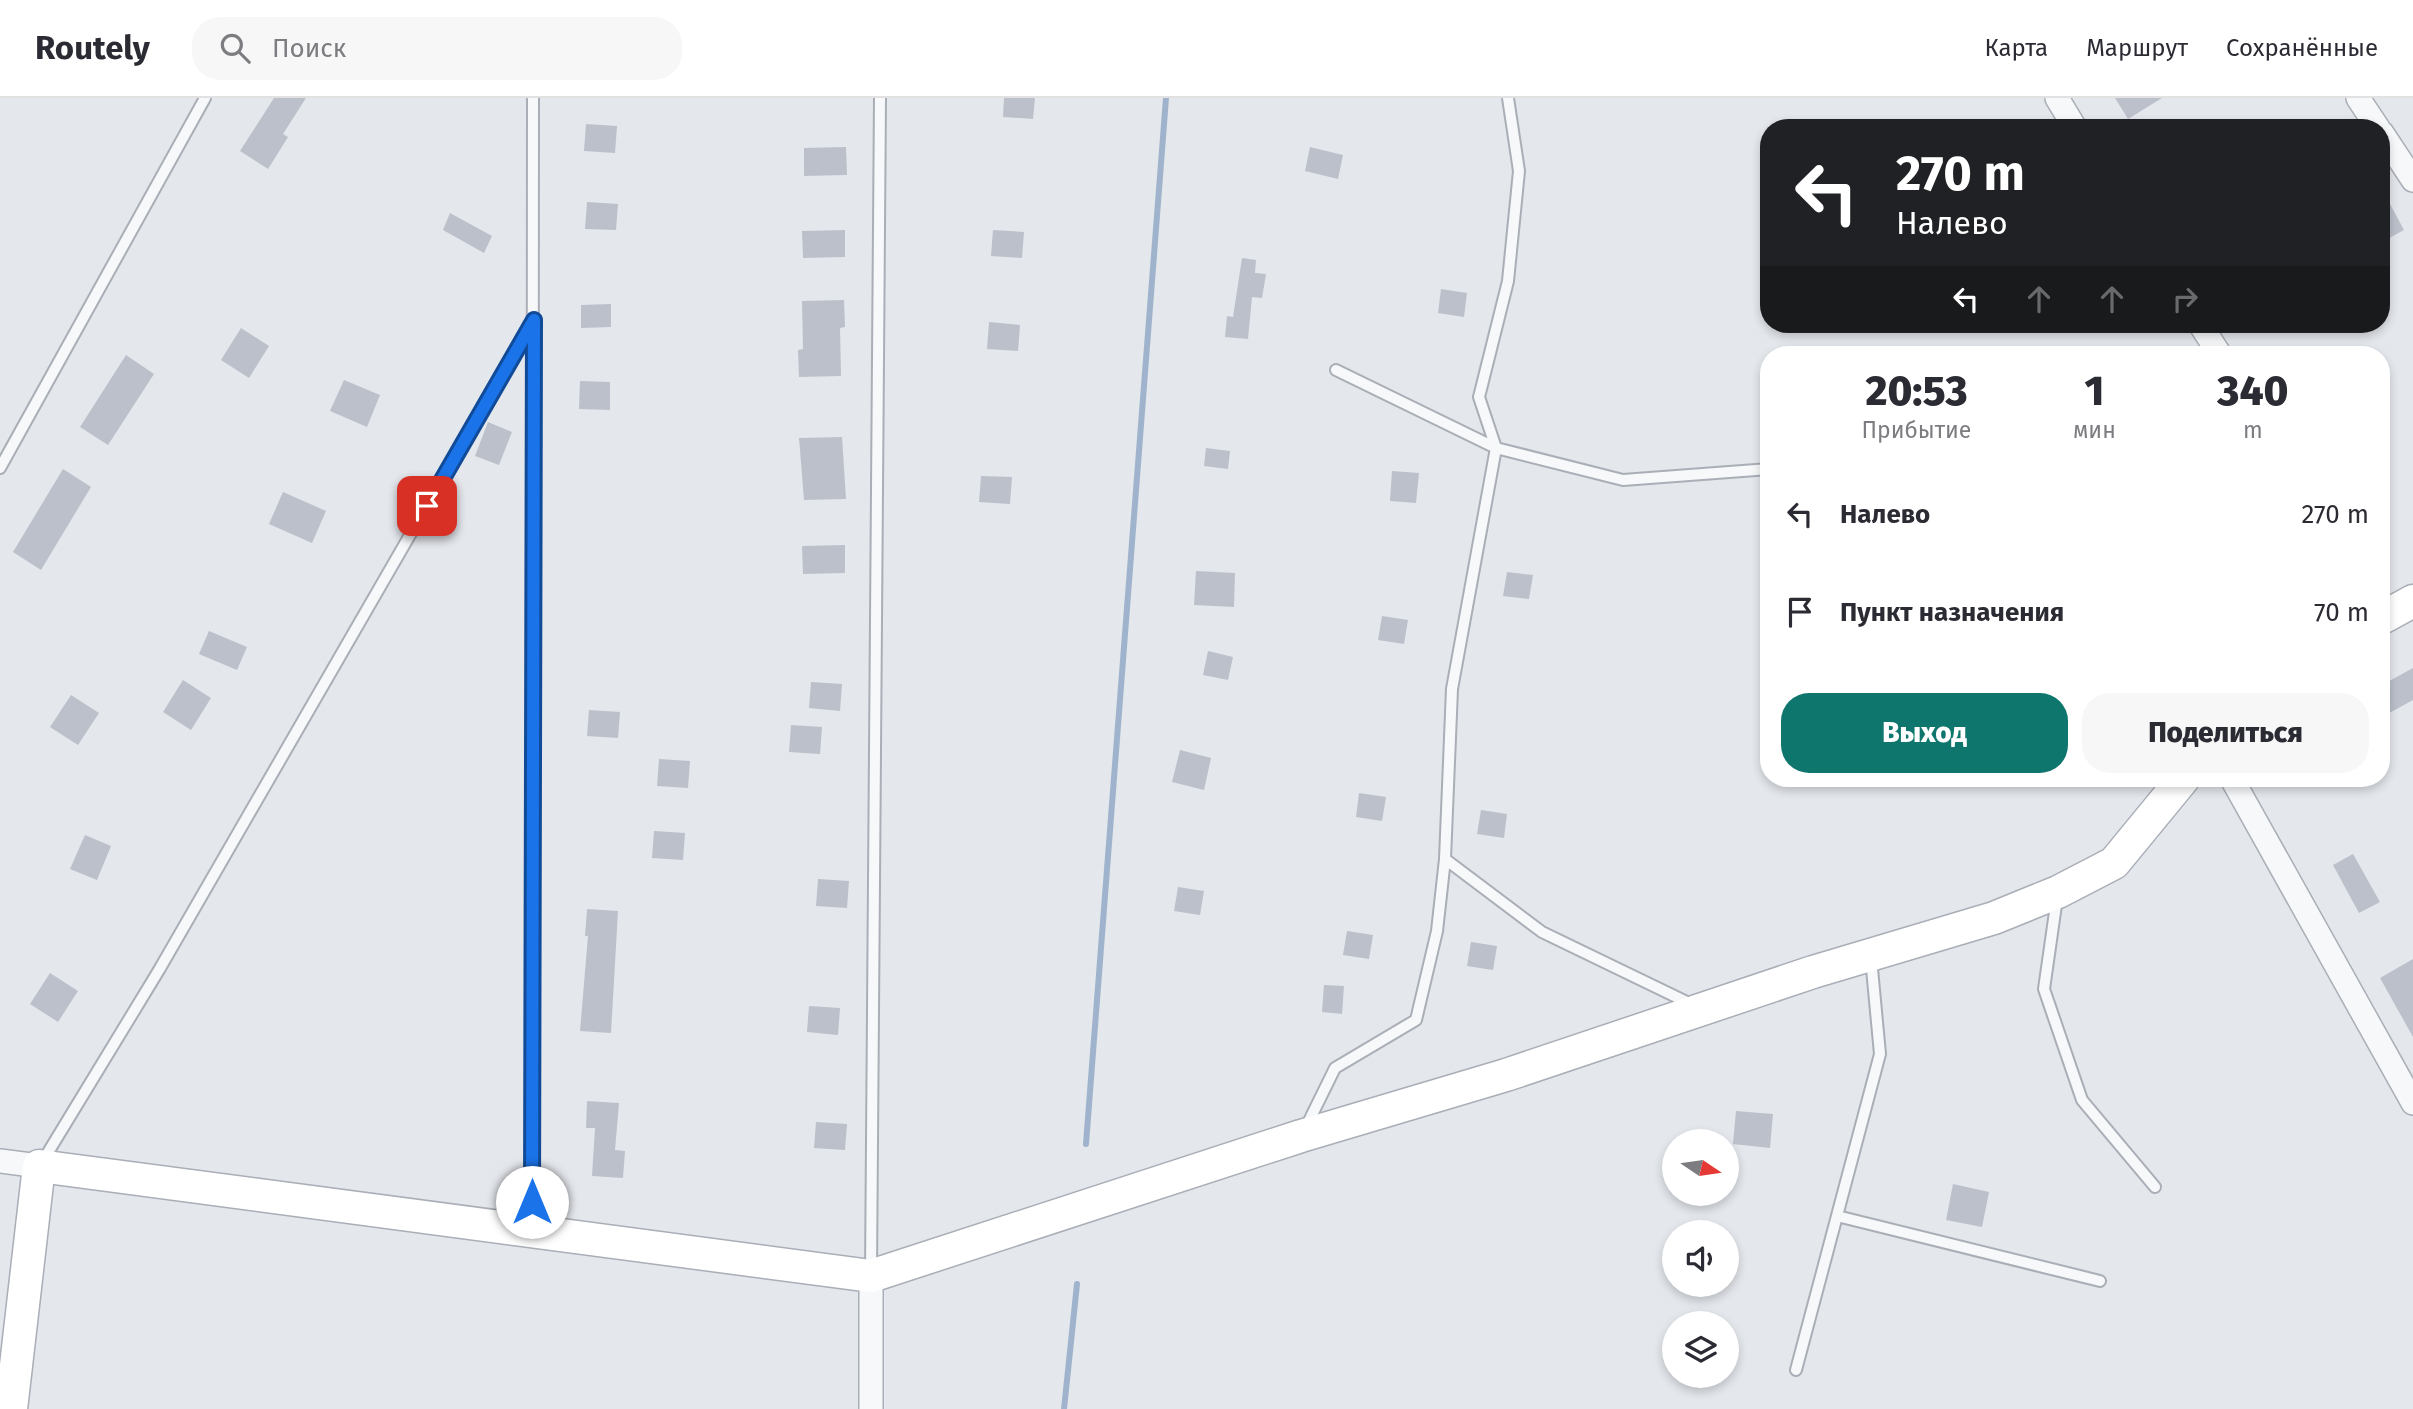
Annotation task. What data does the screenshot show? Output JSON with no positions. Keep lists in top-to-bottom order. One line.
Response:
{"north":"right","page":{"header":"Routely","search":"Поиск","nav":["Карта","Маршрут","Сохранённые"],"turn":["270 m","Налево"],"eta":["20:53","Прибытие","1","мин","340","m"],"list":[{"name":"Налево","value":"270 m"},{"name":"Пункт назначения","value":"70 m"}],"buttons":["Выход","Поделиться"]}}
